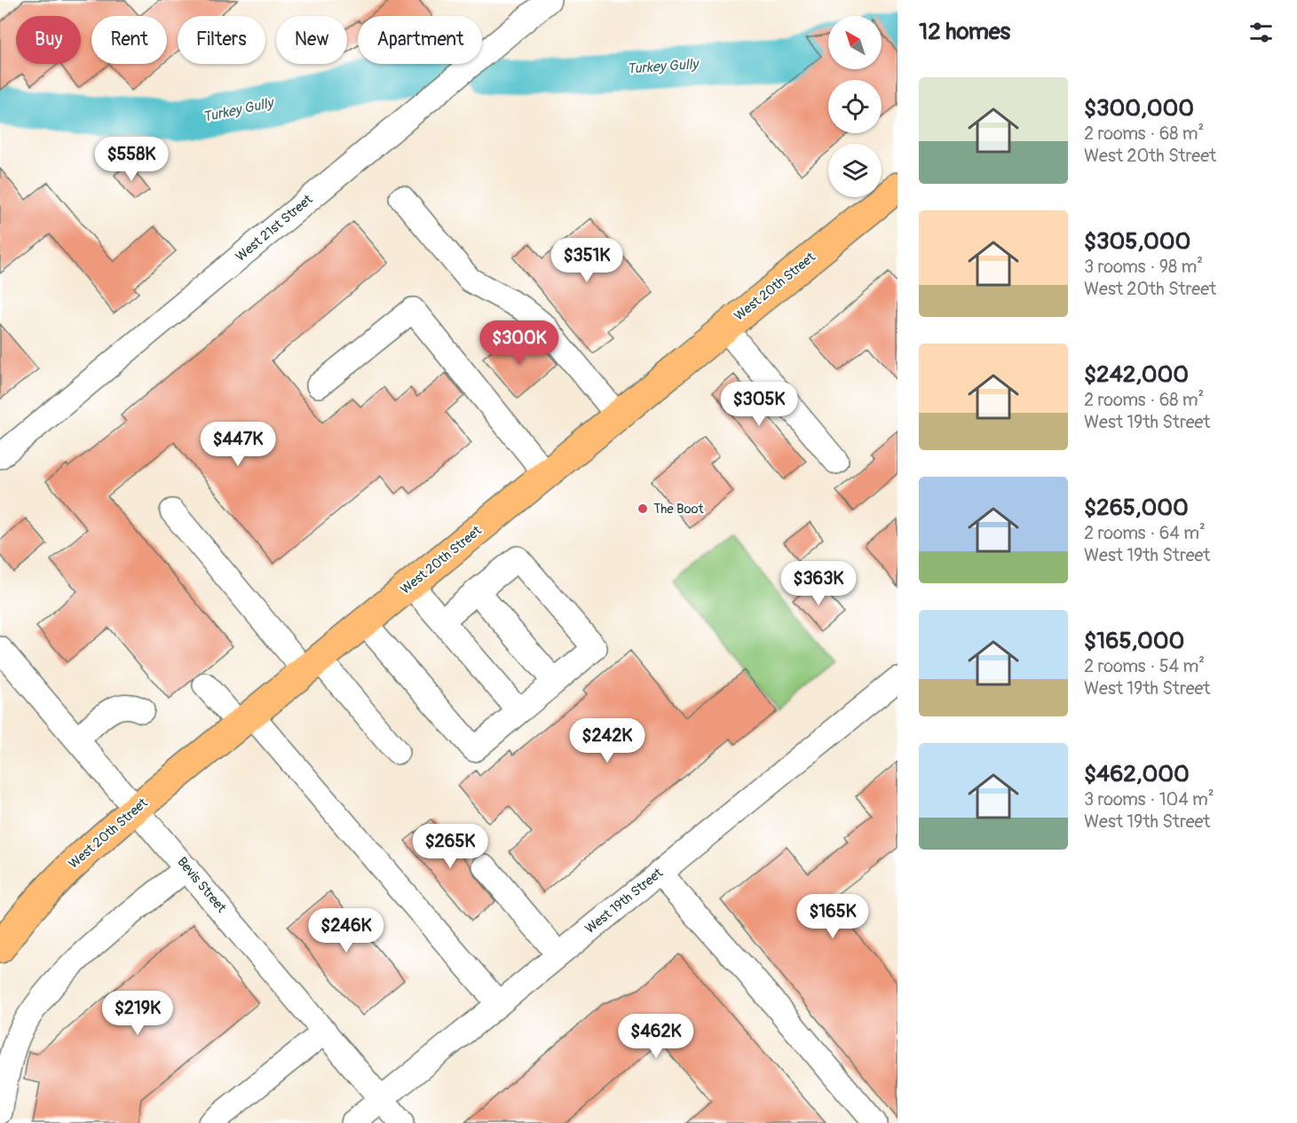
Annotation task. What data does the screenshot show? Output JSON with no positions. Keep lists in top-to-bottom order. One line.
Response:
{"streets":{"main road":["West 20th Street"],"street":["West 21st Street","Bevis Street","West 19th Street"]},"crossings":[["West 20th Street","Bevis Street"],["Bevis Street","West 19th Street"]],"water":["Turkey Gully"],"places":["The Boot"],"north":"top left","page":{"heading":"12 homes","chip":["Buy","Rent","Filters","New","Apartment"],"list":[{"name":"$300,000","note":"2 rooms · 68 m² · West 20th Street"},{"name":"$305,000","note":"3 rooms · 98 m² · West 20th Street"},{"name":"$242,000","note":"2 rooms · 68 m² · West 19th Street"},{"name":"$265,000","note":"2 rooms · 64 m² · West 19th Street"},{"name":"$165,000","note":"2 rooms · 54 m² · West 19th Street"},{"name":"$462,000","note":"3 rooms · 104 m² · West 19th Street"}],"price":["$558K","$351K","$300K","$305K","$447K","$363K","$242K","$265K","$165K","$246K","$219K","$462K"]}}
